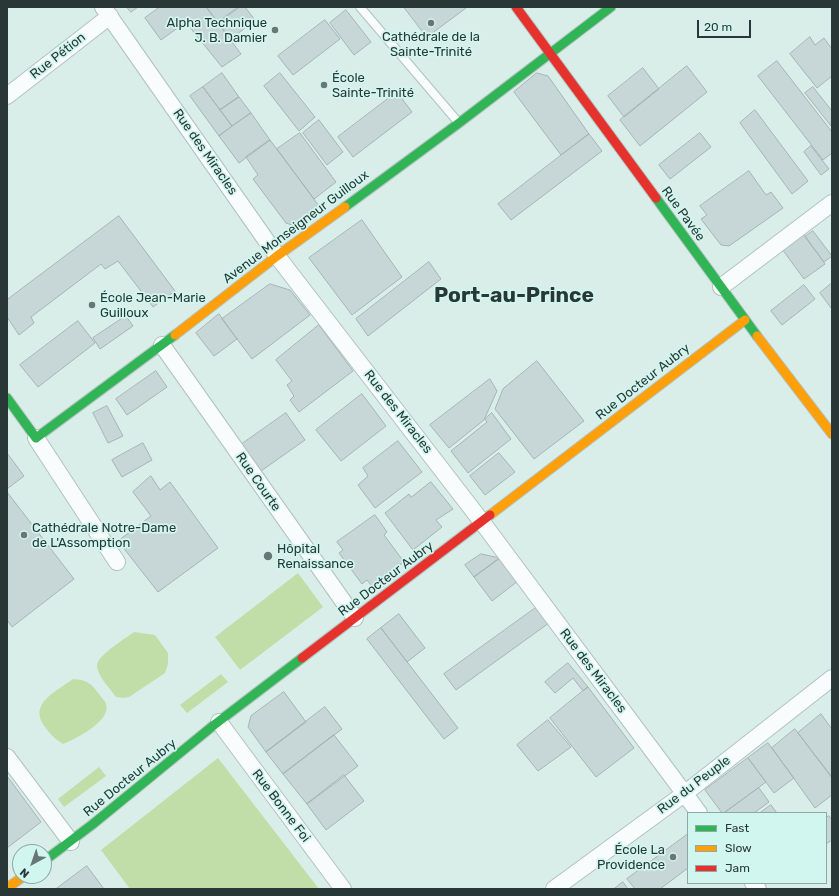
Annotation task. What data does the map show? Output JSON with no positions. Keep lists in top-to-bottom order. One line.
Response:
{"streets":{"street":["Rue Pétion","Rue des Miracles","Rue Pavée","Avenue Monseigneur Guilloux","Rue Docteur Aubry","Rue Courte","Rue du Peuple","Rue Bonne Foi"]},"crossings":[["Rue Pétion","Rue des Miracles"],["Rue des Miracles","Avenue Monseigneur Guilloux"],["Rue des Miracles","Rue Docteur Aubry"],["Rue des Miracles","Rue du Peuple"],["Rue Pavée","Avenue Monseigneur Guilloux"],["Rue Pavée","Rue Docteur Aubry"],["Avenue Monseigneur Guilloux","Rue Courte"],["Rue Docteur Aubry","Rue Courte"],["Rue Docteur Aubry","Rue Bonne Foi"]],"districts":["Port-au-Prince"],"places":["Cathédrale de la Sainte-Trinité","Alpha Technique J. B. Damier","École Sainte-Trinité","École Jean-Marie Guilloux","Cathédrale Notre-Dame de L'Assomption","Hôpital Renaissance","École La Providence"],"legend":["Fast","Slow","Jam"],"scale_bar":"20 m","north":"bottom left"}
